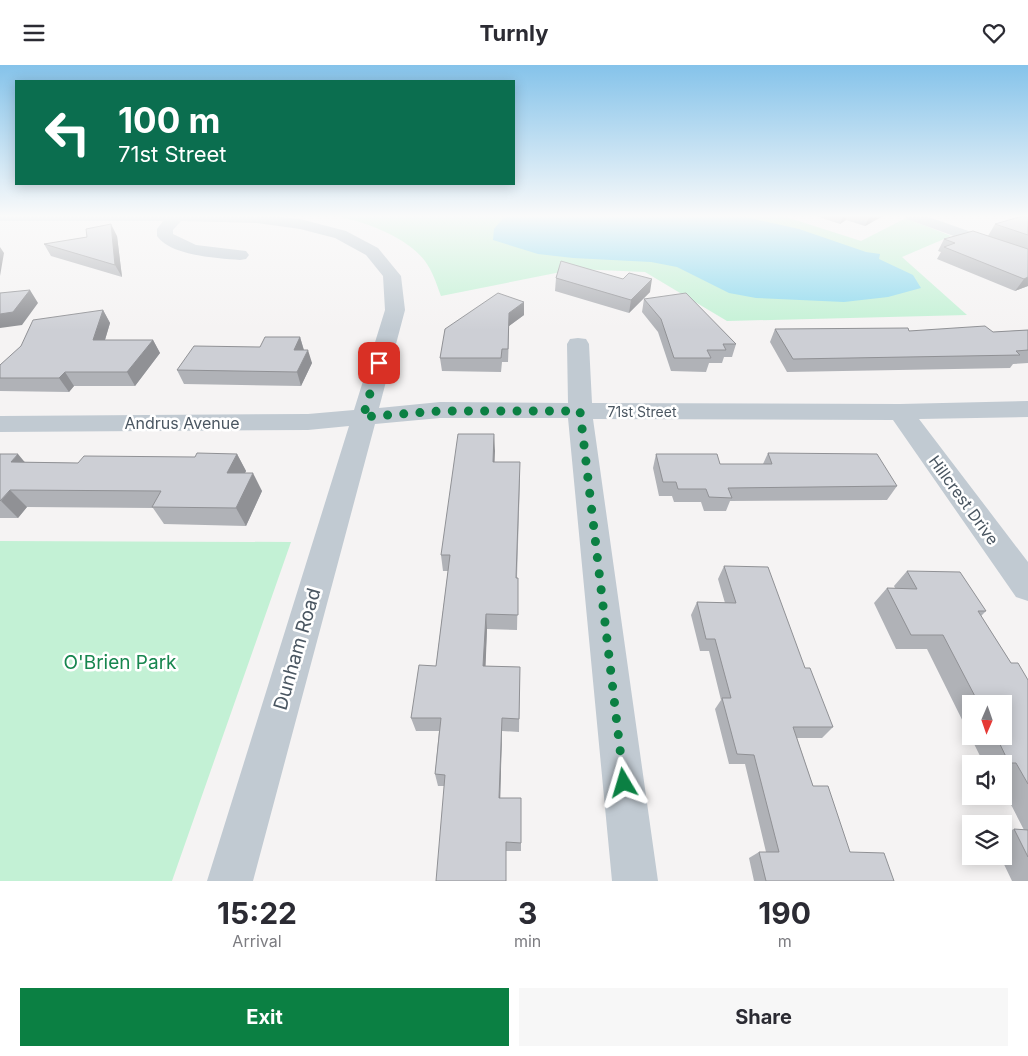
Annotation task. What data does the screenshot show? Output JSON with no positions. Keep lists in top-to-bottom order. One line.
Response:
{"streets":{"street":["71st Street","Andrus Avenue","Hillcrest Drive","Dunham Road"]},"crossings":[["71st Street","Andrus Avenue"],["71st Street","Hillcrest Drive"],["71st Street","Dunham Road"],["Andrus Avenue","Dunham Road"]],"parks":["O'Brien Park"],"north":"bottom","page":{"header":"Turnly","turn":["100 m","71st Street"],"eta":["15:22","Arrival","3","min","190","m"],"buttons":["Exit","Share"]}}
